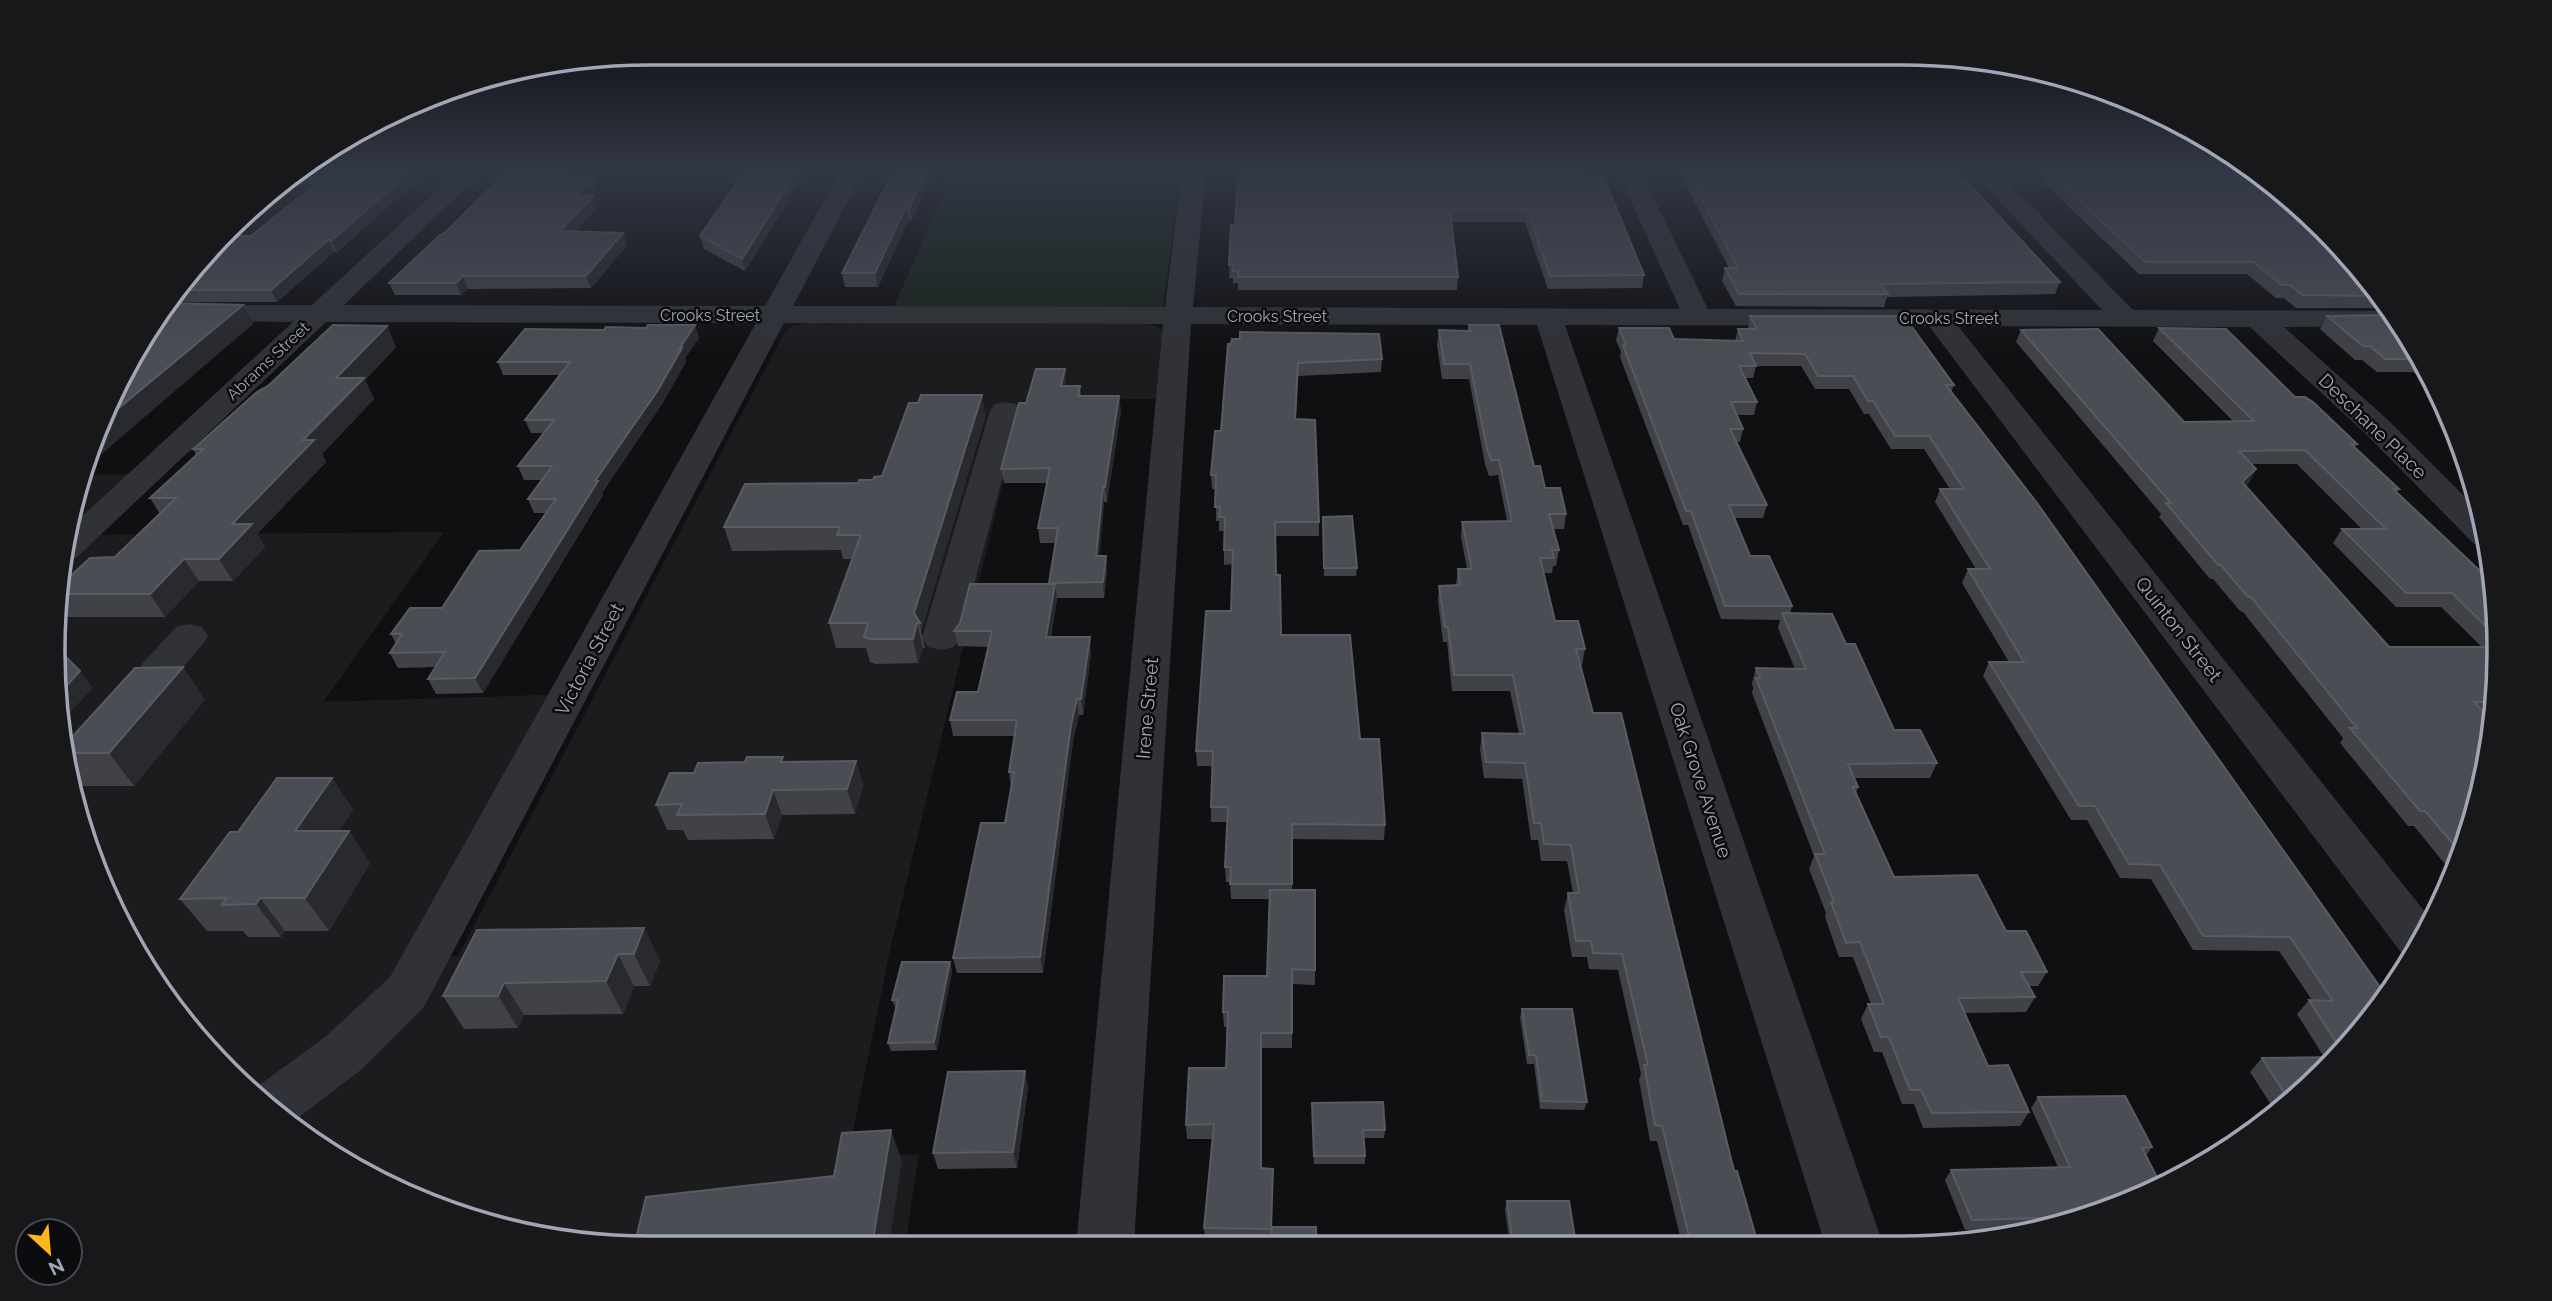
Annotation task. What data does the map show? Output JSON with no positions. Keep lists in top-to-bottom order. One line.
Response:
{"streets":{"street":["Crooks Street","Abrams Street","Deschane Place","Quinton Street","Victoria Street","Irene Street","Oak Grove Avenue"]},"crossings":[["Crooks Street","Abrams Street"],["Crooks Street","Deschane Place"],["Crooks Street","Quinton Street"],["Crooks Street","Victoria Street"],["Crooks Street","Irene Street"],["Crooks Street","Oak Grove Avenue"]],"north":"bottom right"}
